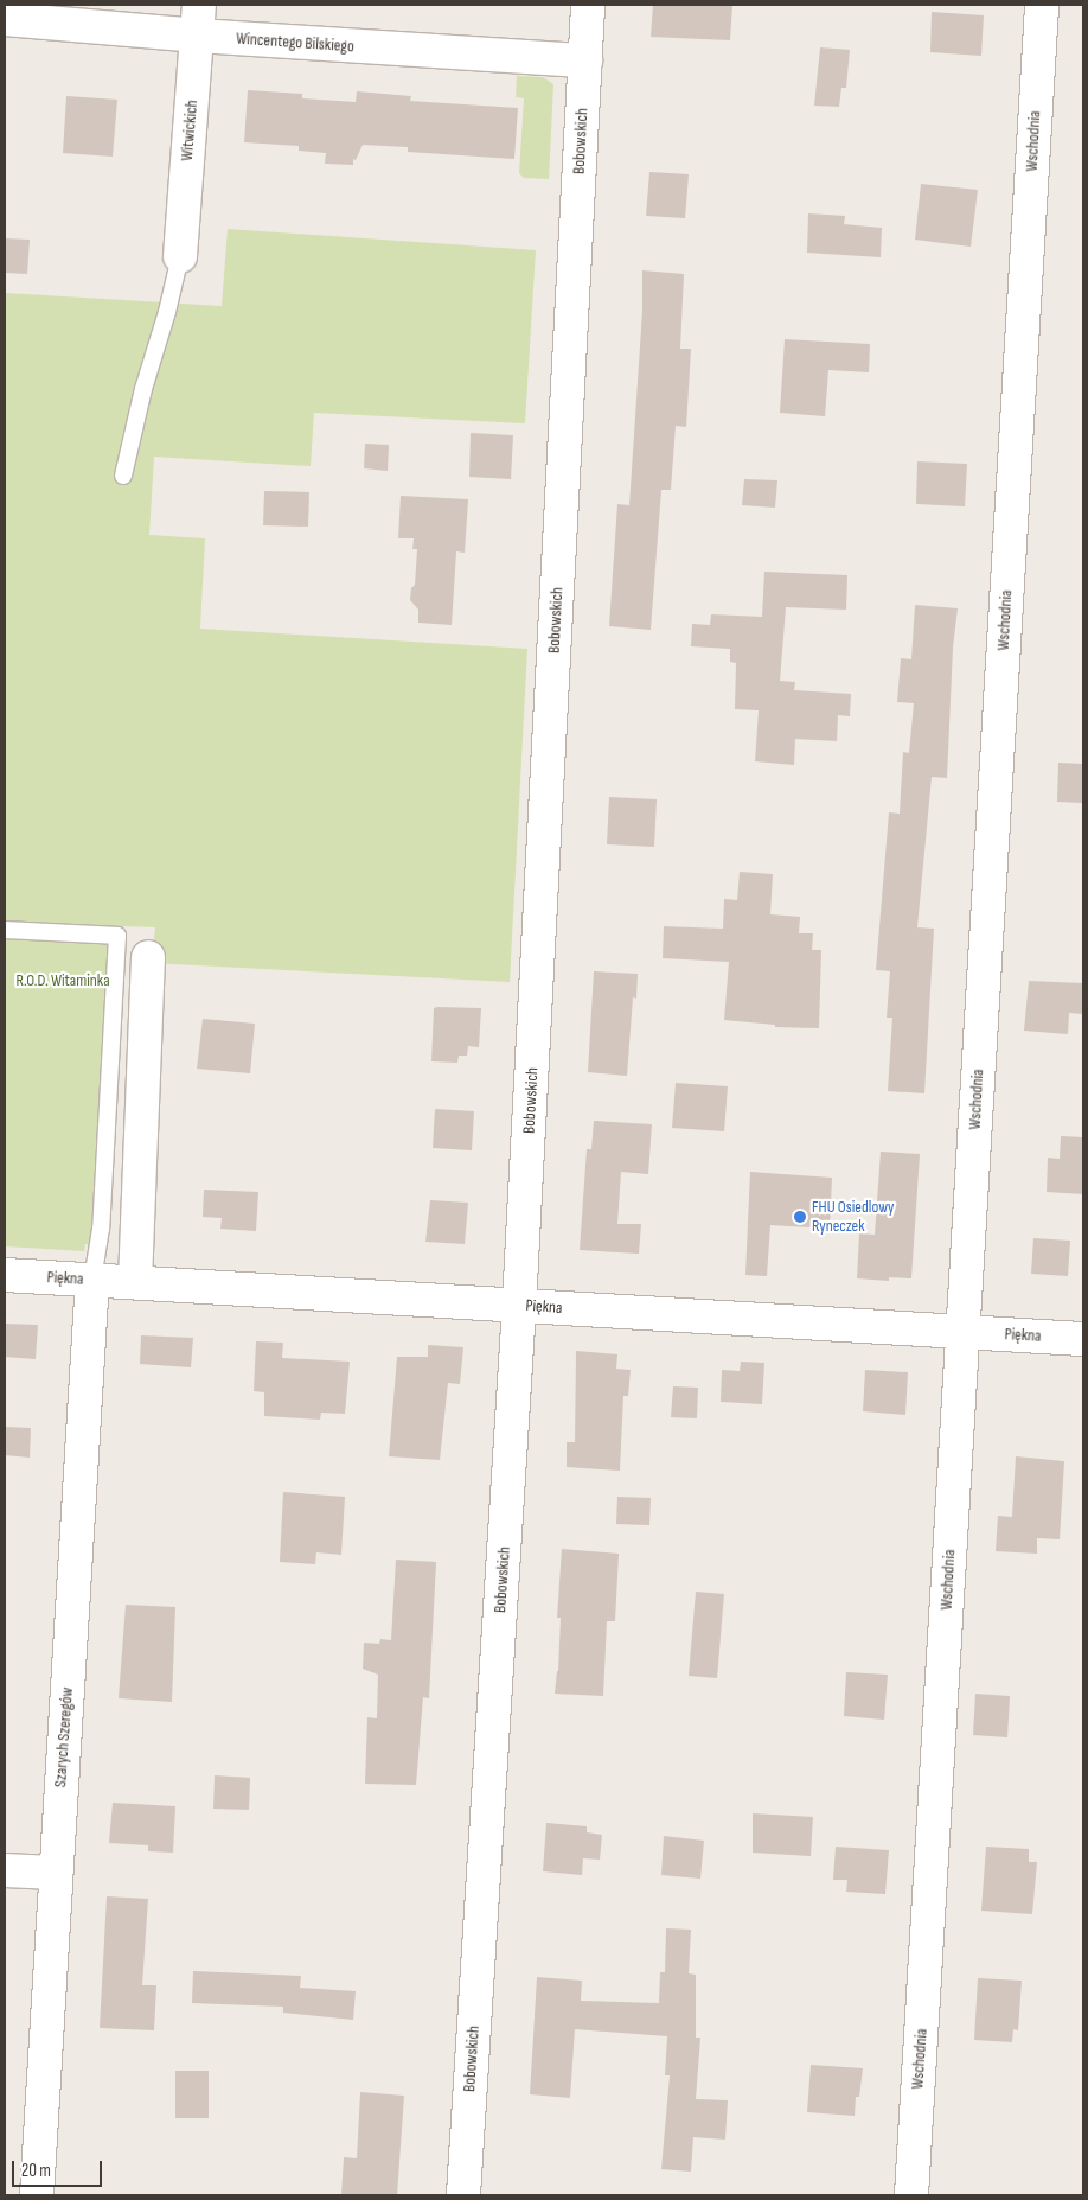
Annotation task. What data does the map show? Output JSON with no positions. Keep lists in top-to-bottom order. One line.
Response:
{"streets":{"street":["Wincentego Bilskiego","Witwickich","Bobowskich","Wschodnia","Piękna","Szarych Szeregów"]},"crossings":[["Wincentego Bilskiego","Witwickich"],["Wincentego Bilskiego","Bobowskich"],["Bobowskich","Piękna"],["Wschodnia","Piękna"],["Piękna","Szarych Szeregów"]],"parks":["R.O.D. Witaminka"],"places":["FHU Osiedlowy Ryneczek"],"scale_bar":"20 m"}
